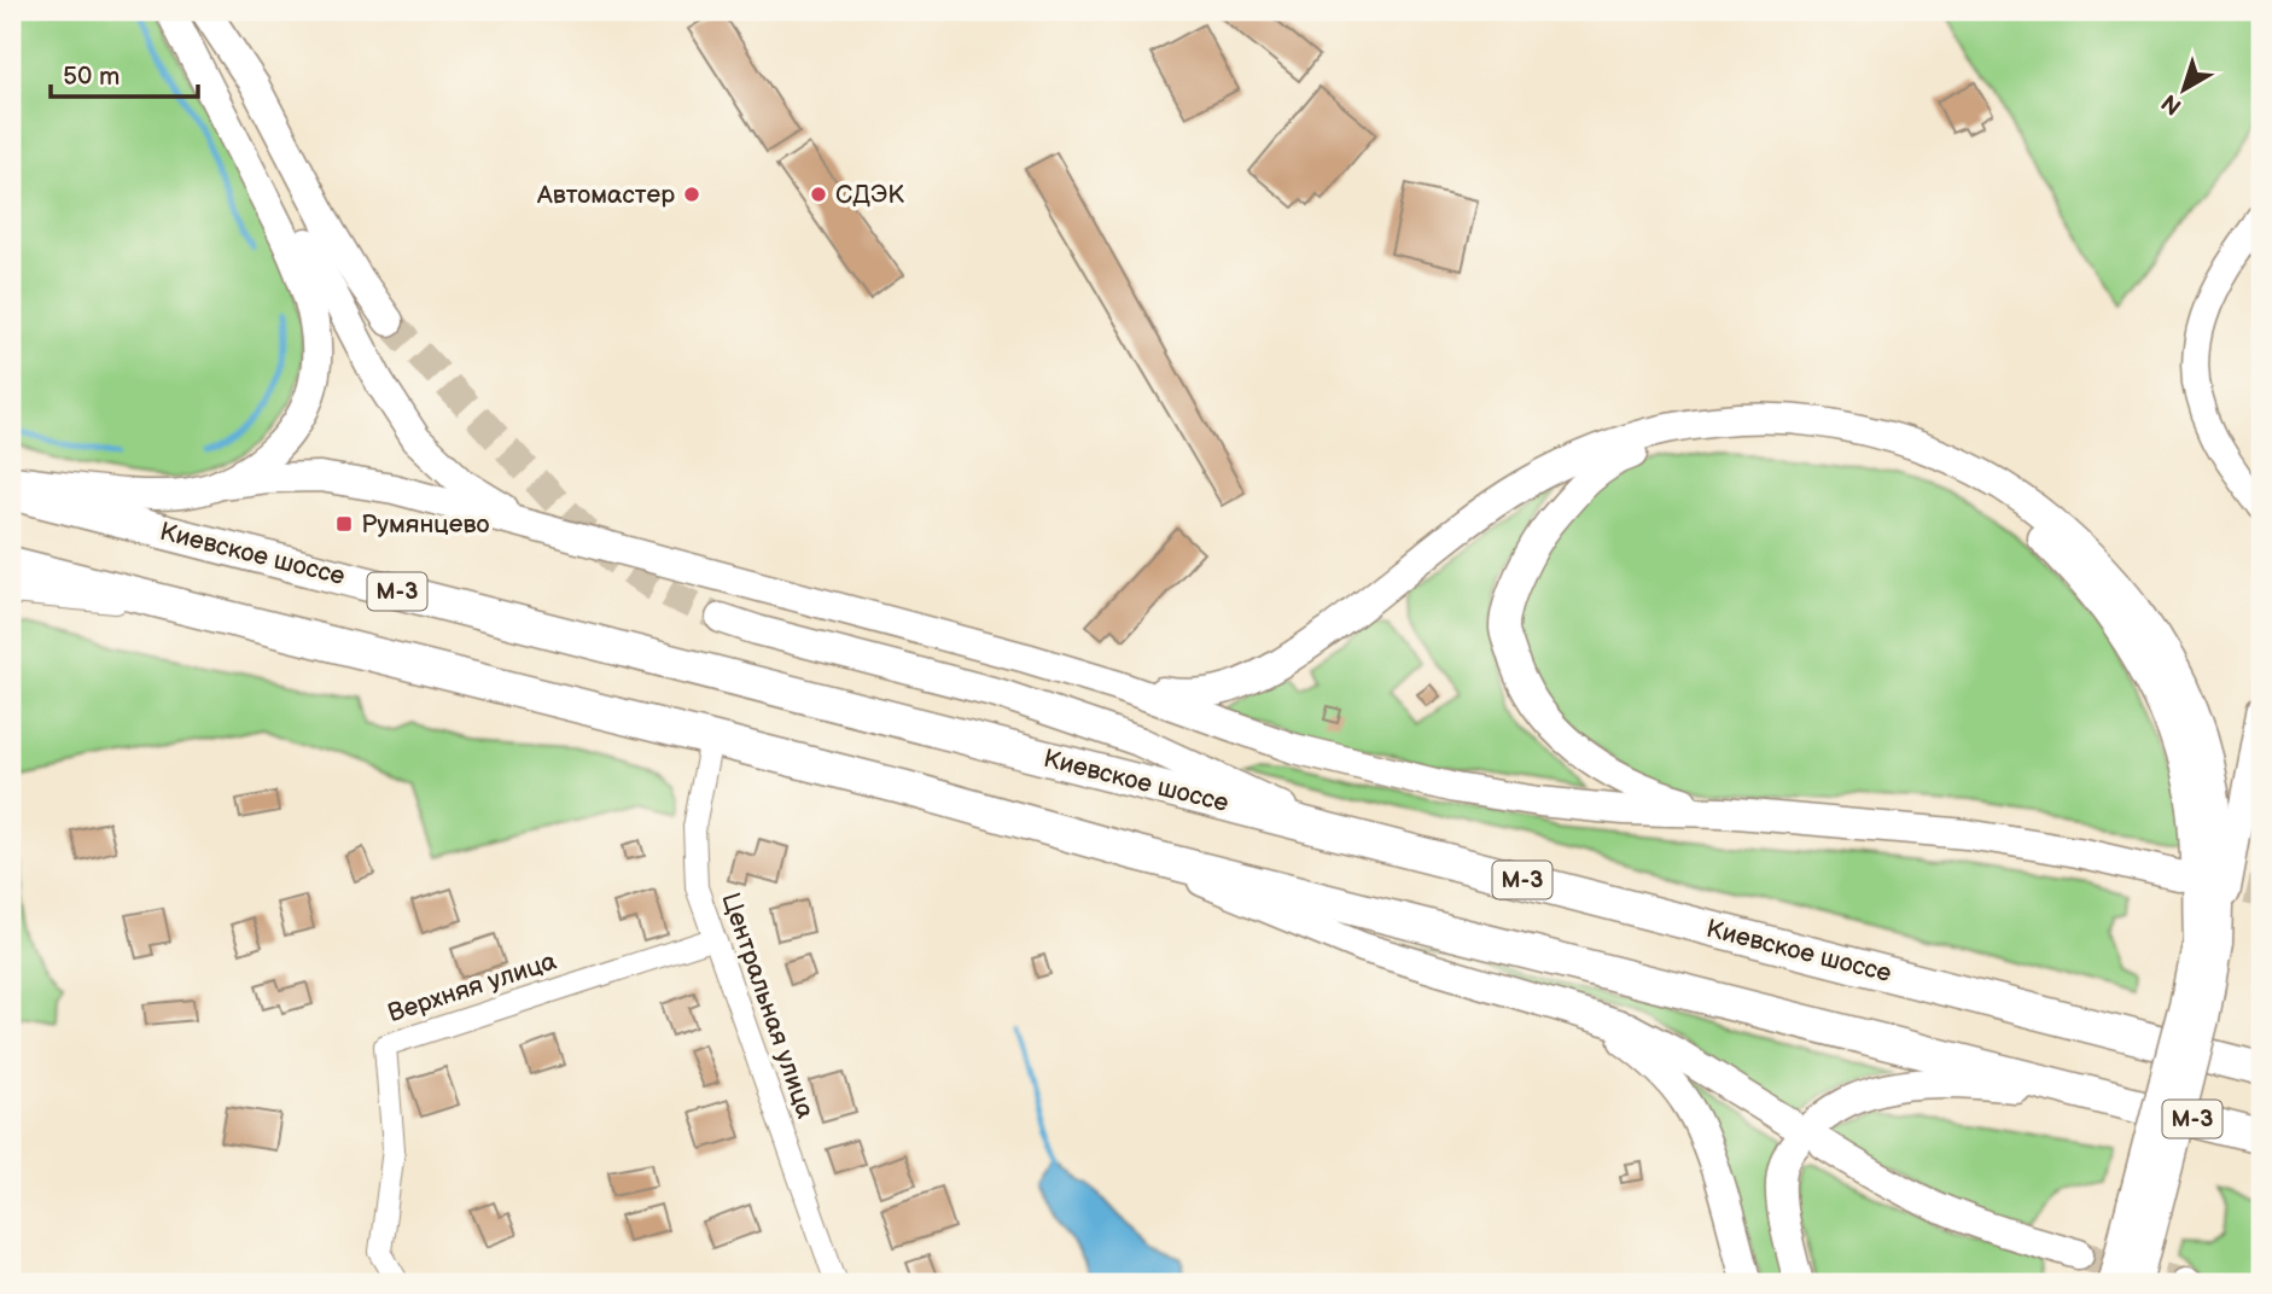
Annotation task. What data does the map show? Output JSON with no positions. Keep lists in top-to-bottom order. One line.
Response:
{"streets":{"highway":["Киевское шоссе","М-3"],"street":["Верхняя улица","Центральная улица"]},"crossings":[["М-3","Центральная улица"],["Верхняя улица","Центральная улица"]],"places":{"other":["Автомастер","СДЭК"],"transit":["Румянцево"]},"scale_bar":"50 m","north":"bottom left"}
